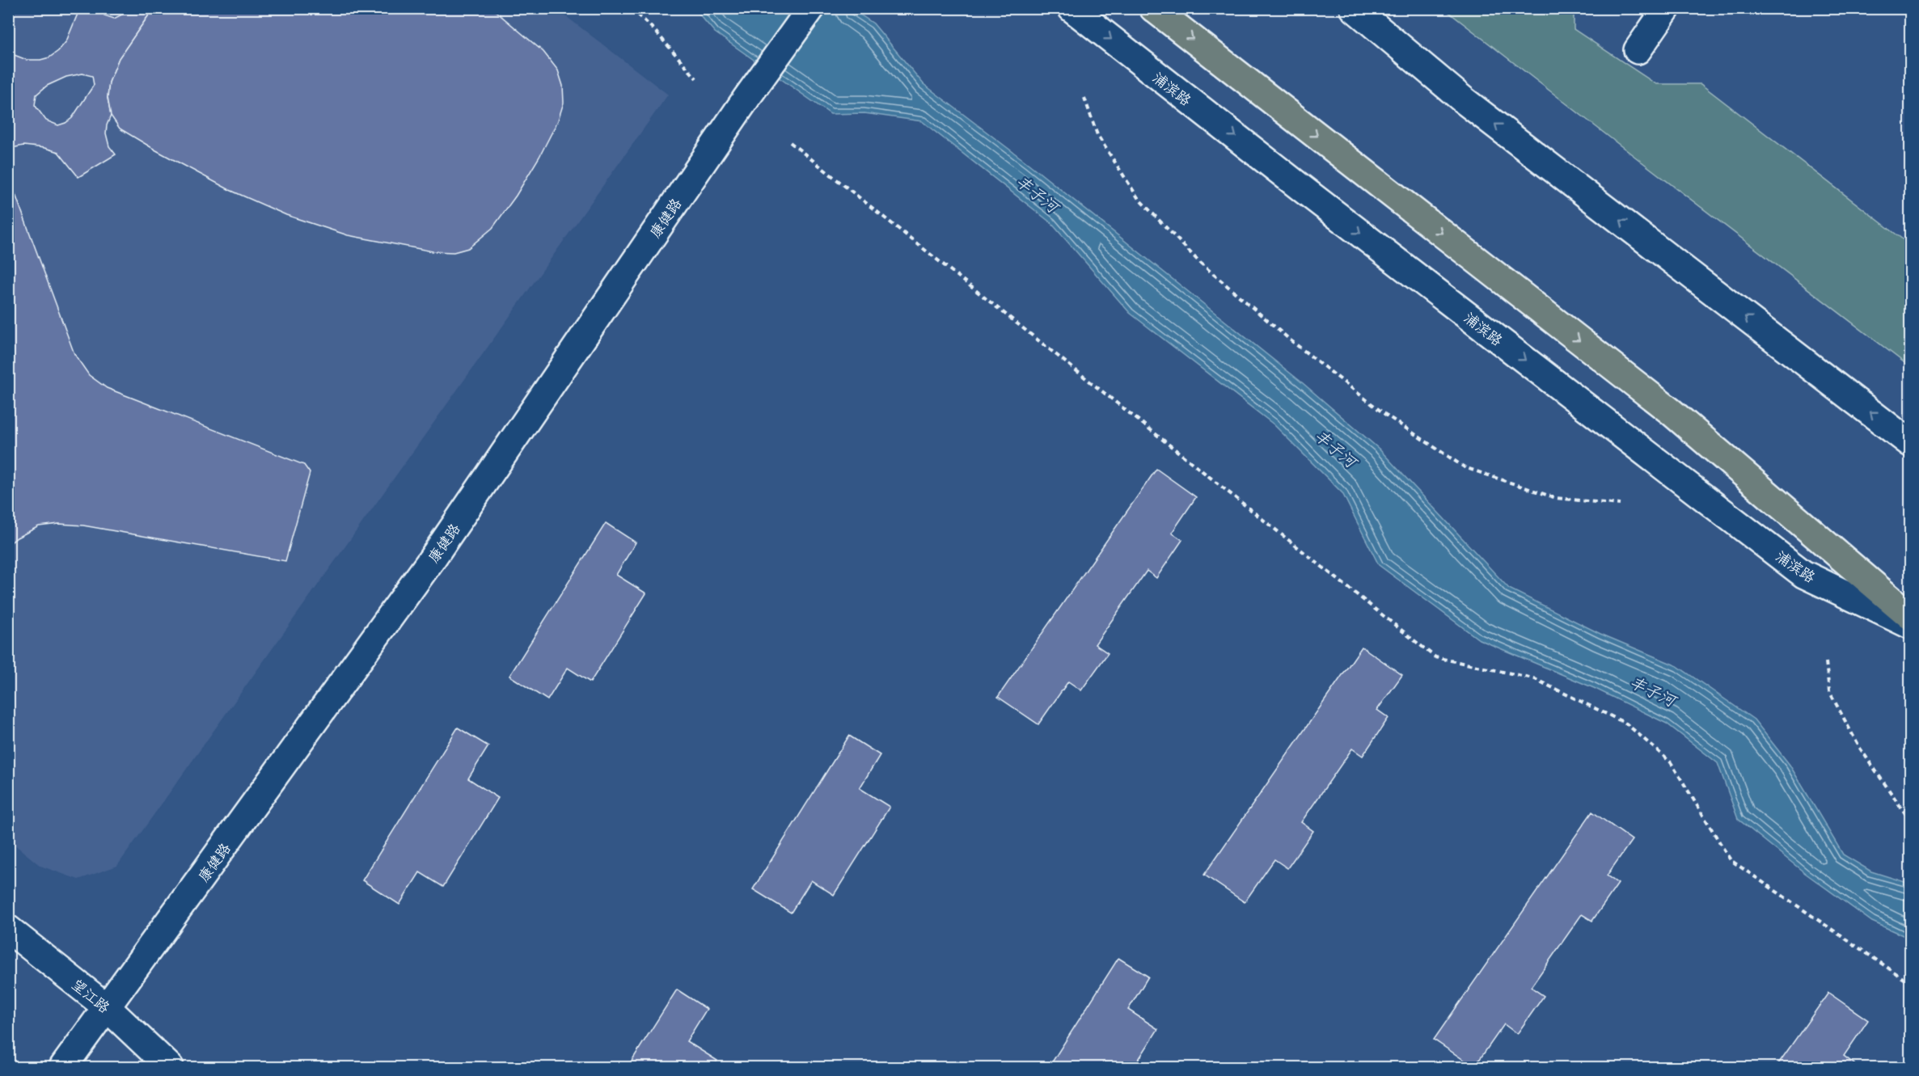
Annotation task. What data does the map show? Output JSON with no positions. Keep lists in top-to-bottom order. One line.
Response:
{"streets":{"street":["浦滨路","康健路","望江路"]},"crossings":[["康健路","望江路"]],"water":["丰子河"]}
